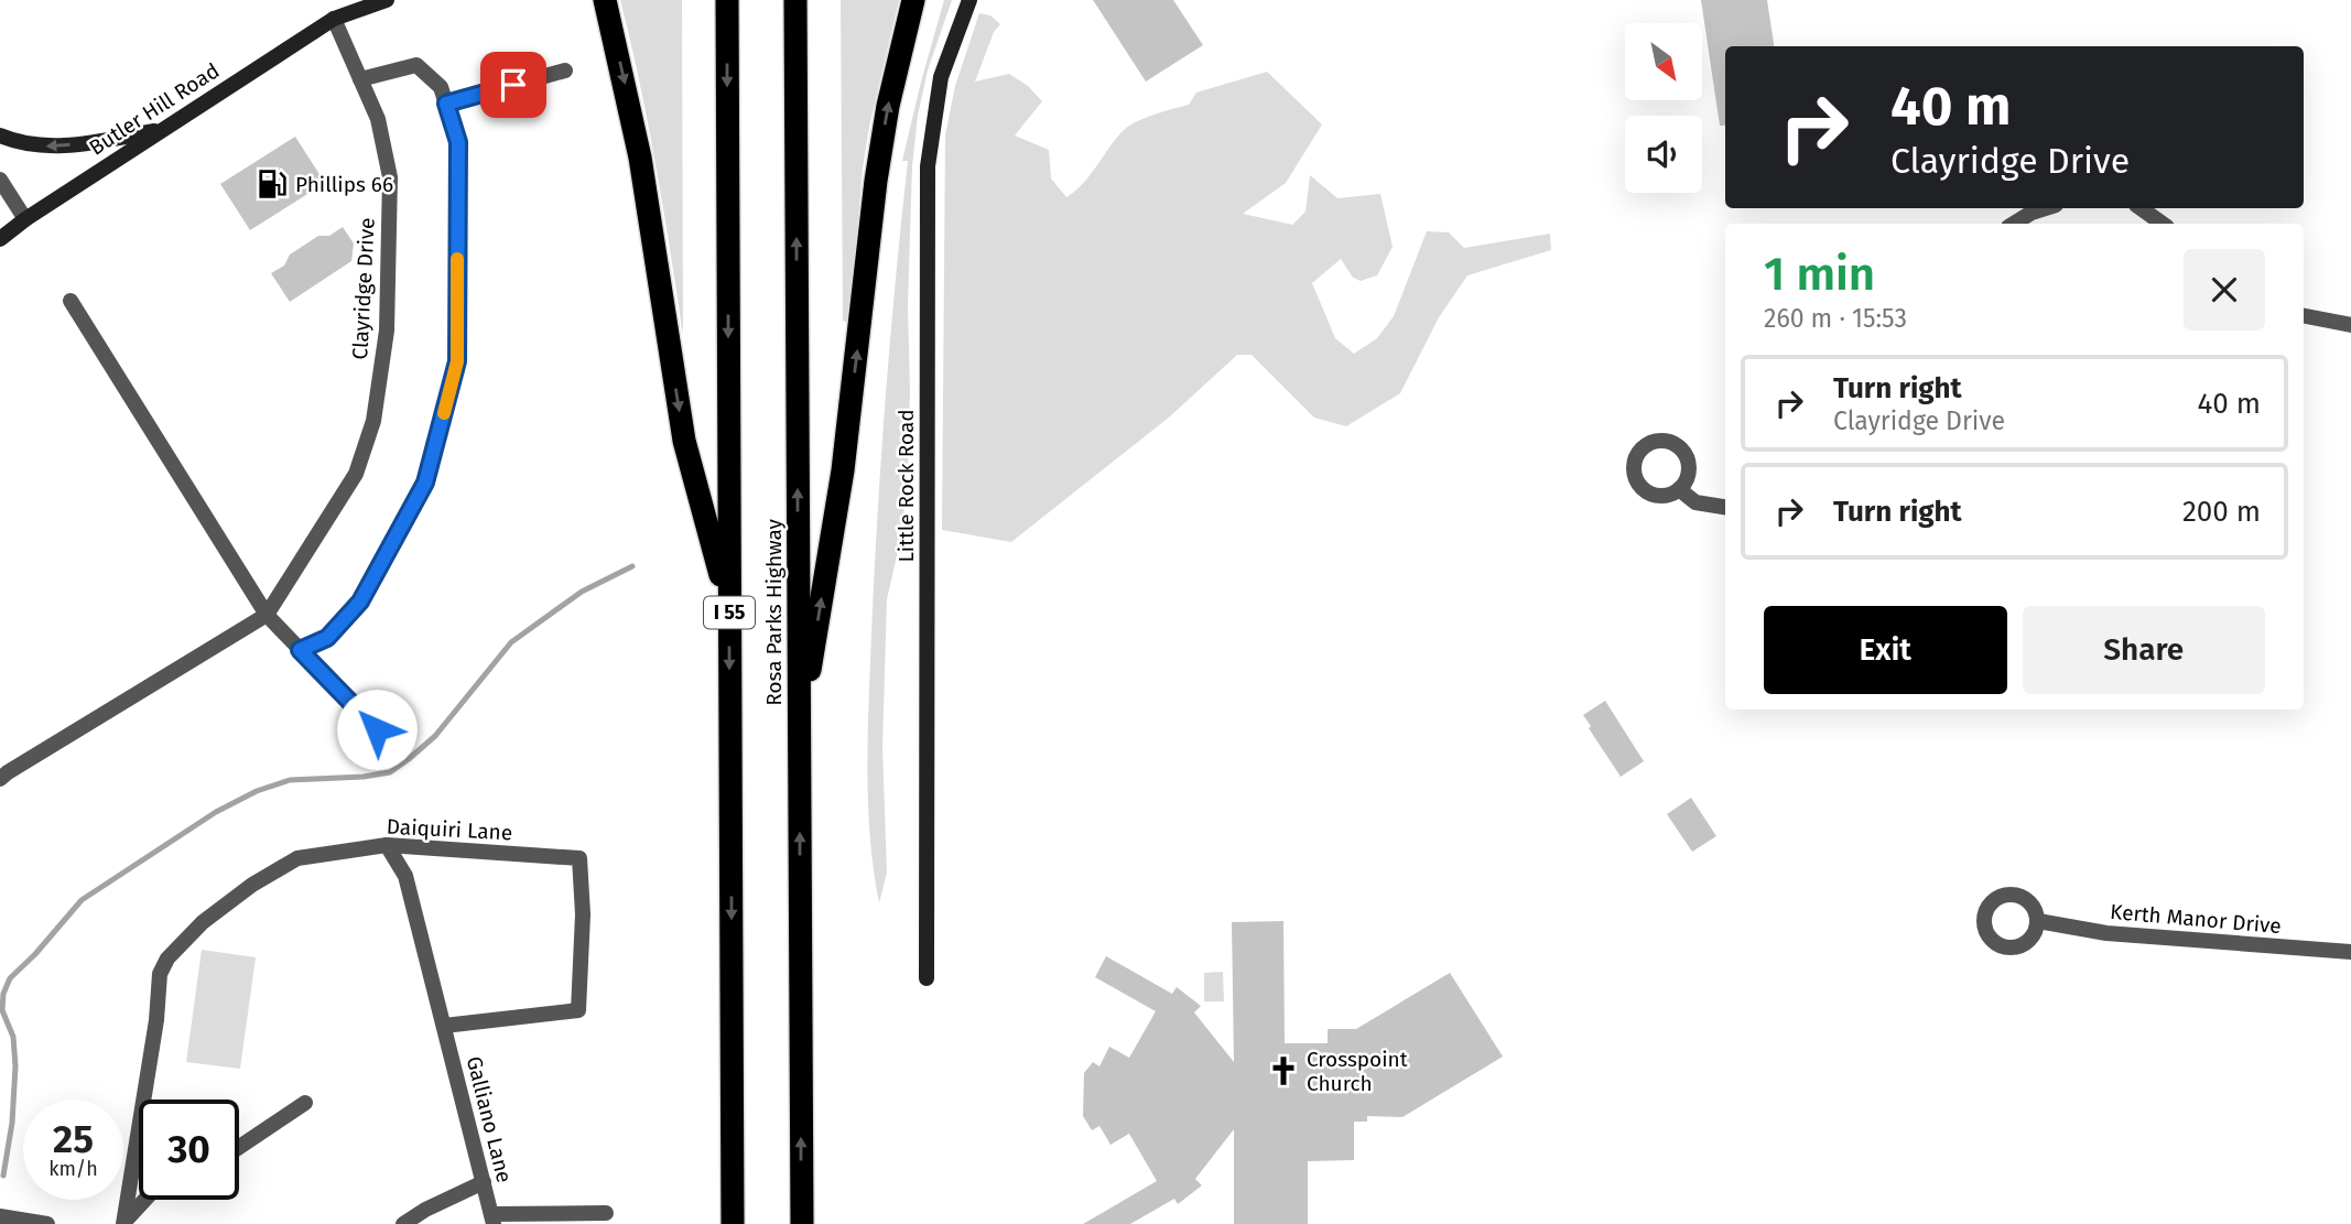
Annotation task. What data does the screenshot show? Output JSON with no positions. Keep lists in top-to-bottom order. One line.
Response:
{"streets":{"highway":["I 55","Rosa Parks Highway"],"street":["Butler Hill Road","Clayridge Drive","Little Rock Road","Daiquiri Lane","Kerth Manor Drive","Galliano Lane"]},"crossings":[["Butler Hill Road","Clayridge Drive"],["Daiquiri Lane","Galliano Lane"]],"places":{"fuel station":["Phillips 66"],"church":["Crosspoint Church"]},"north":"bottom right","page":{"turn":["40 m","Clayridge Drive"],"heading":["1 min","260 m · 15:53"],"list":[{"name":"Turn right","note":"Clayridge Drive","value":"40 m"},{"name":"Turn right","value":"200 m"}],"buttons":["Exit","Share"],"speed":"25 km/h","limit":"30"}}
